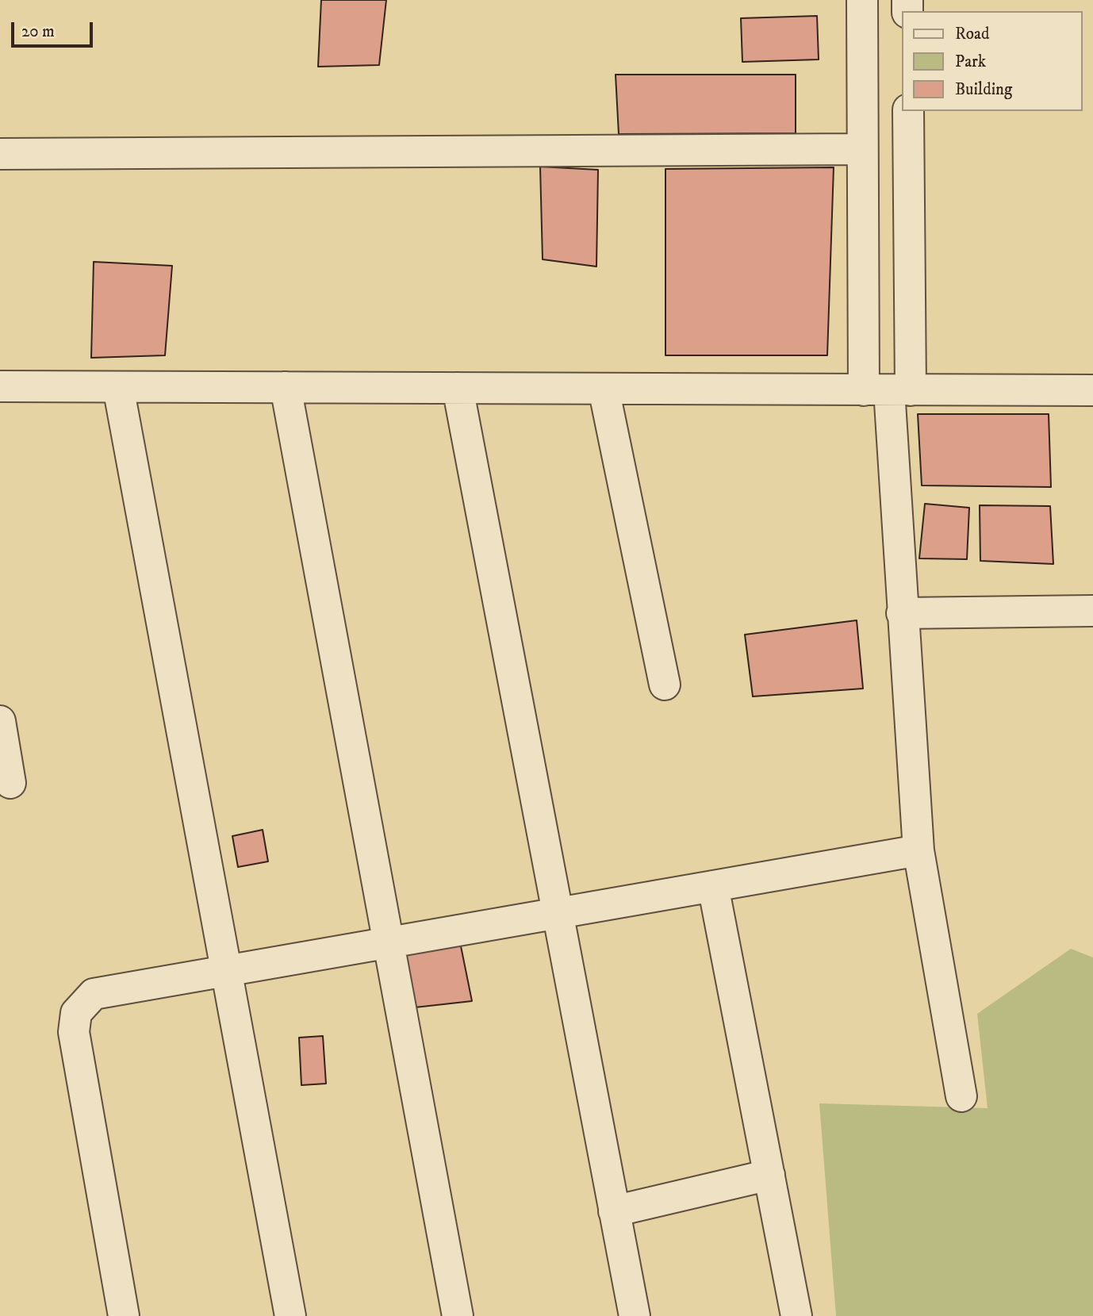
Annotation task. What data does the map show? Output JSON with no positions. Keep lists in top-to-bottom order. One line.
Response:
{"legend":["Road","Park","Building"],"scale_bar":"20 m"}
